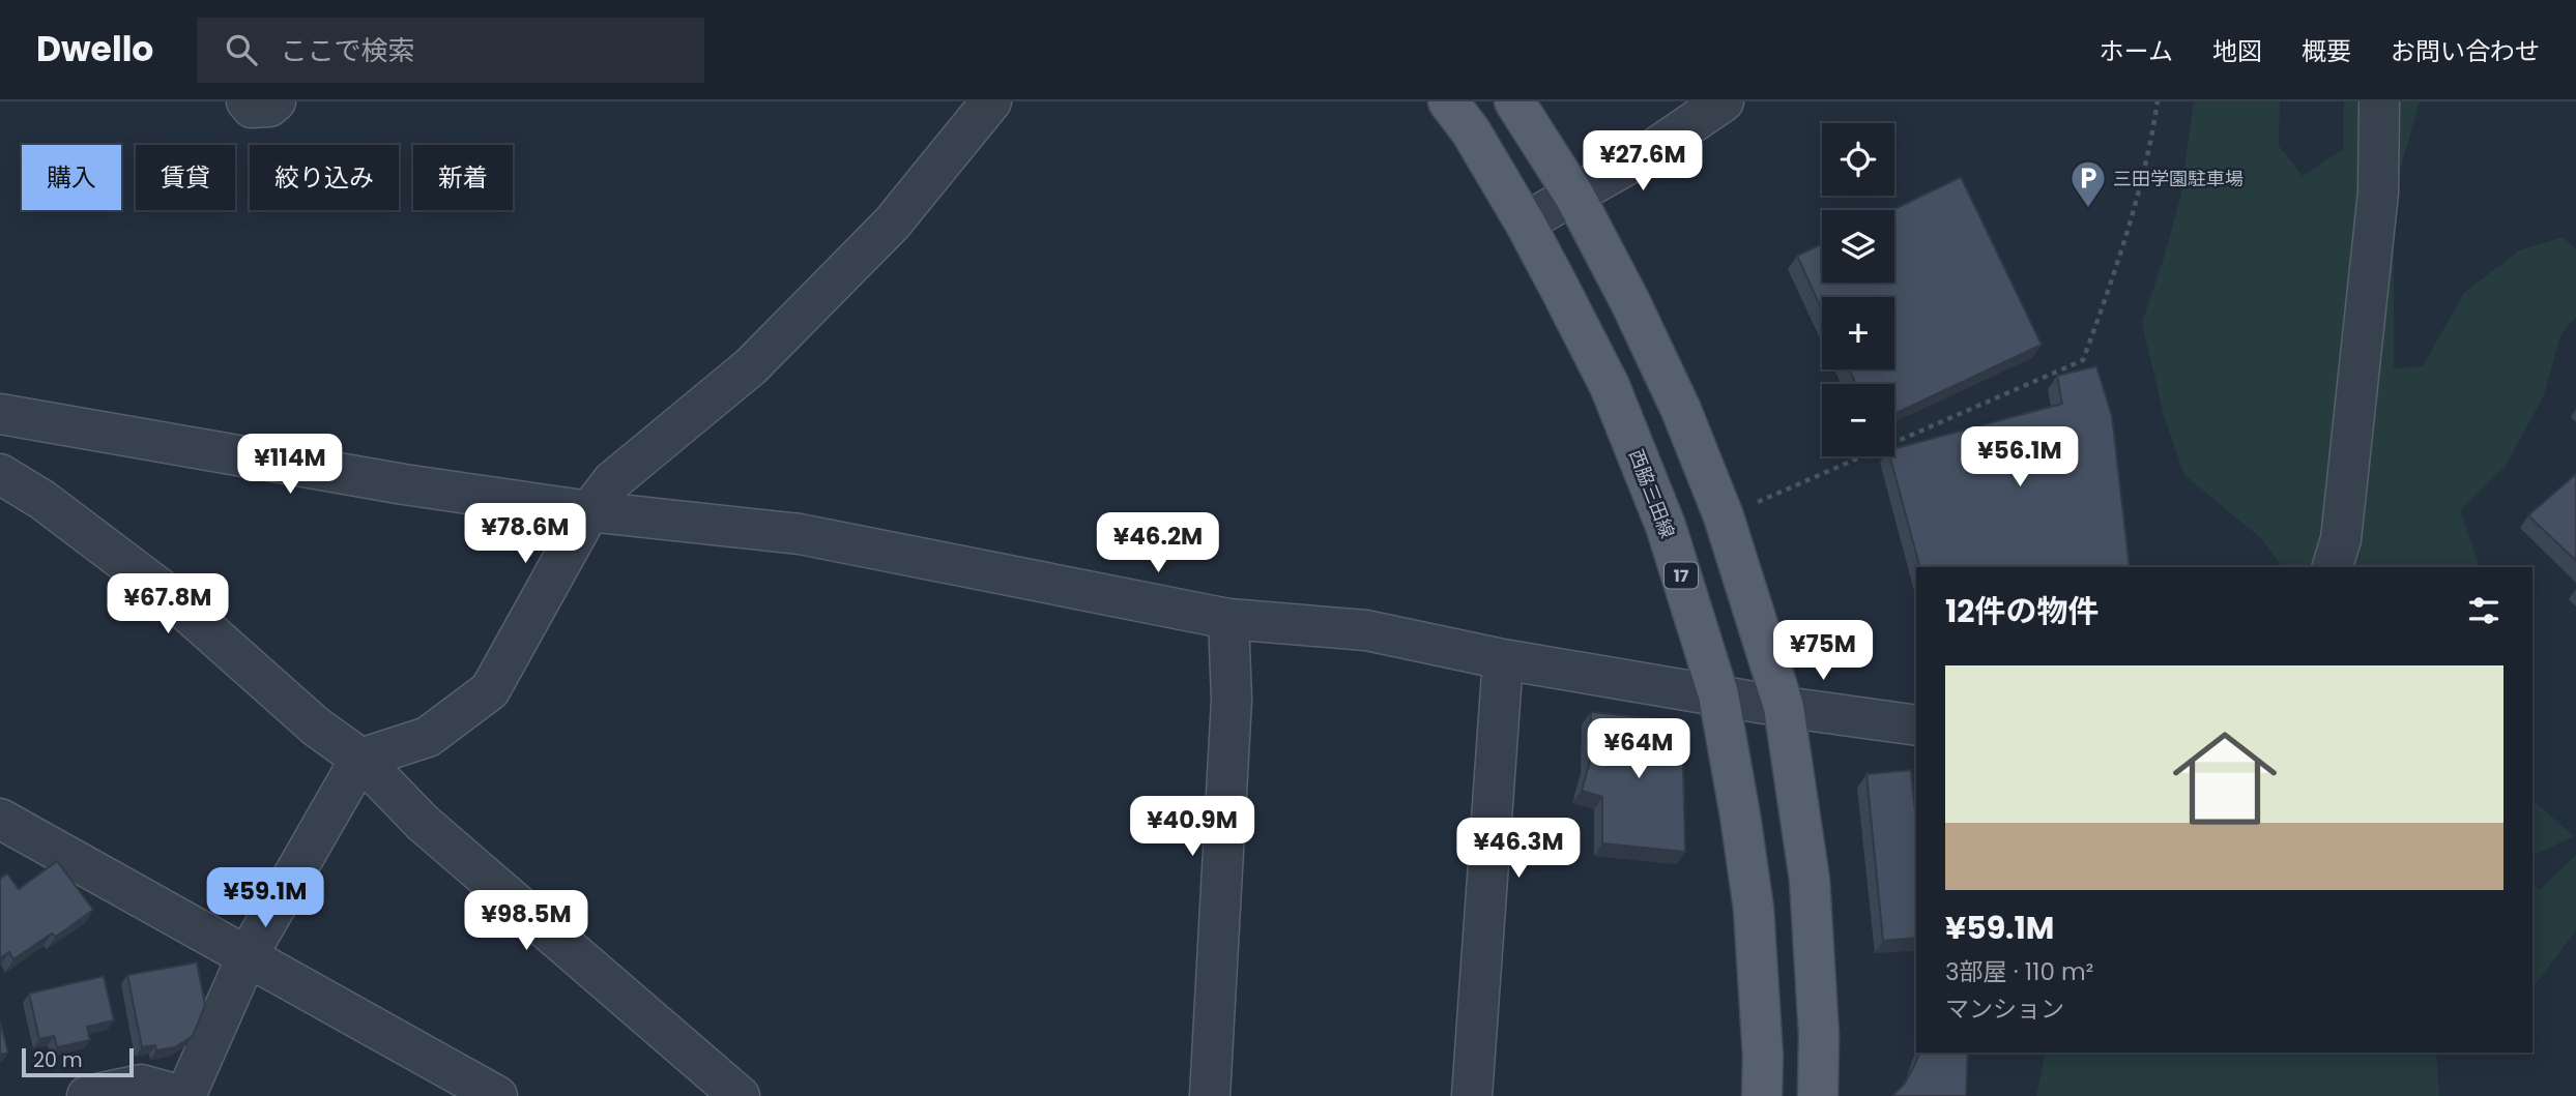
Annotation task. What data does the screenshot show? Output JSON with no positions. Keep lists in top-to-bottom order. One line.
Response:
{"streets":{"main road":["西脇三田線","17"]},"places":{"parking":["三田学園駐車場"]},"scale_bar":"20 m","page":{"header":"Dwello","search":"ここで検索","nav":["ホーム","地図","概要","お問い合わせ"],"map_buttons":["+","−"],"price":["¥27.6M","¥56.1M","¥114M","¥78.6M","¥46.2M","¥67.8M","¥75M","¥64M","¥40.9M","¥46.3M","¥59.1M","¥98.5M"],"chip":["購入","賃貸","絞り込み","新着"],"heading":"12件の物件","list":[{"name":"¥59.1M","note":"3部屋 · 110 m² · マンション"}],"scale":"20 m"}}
